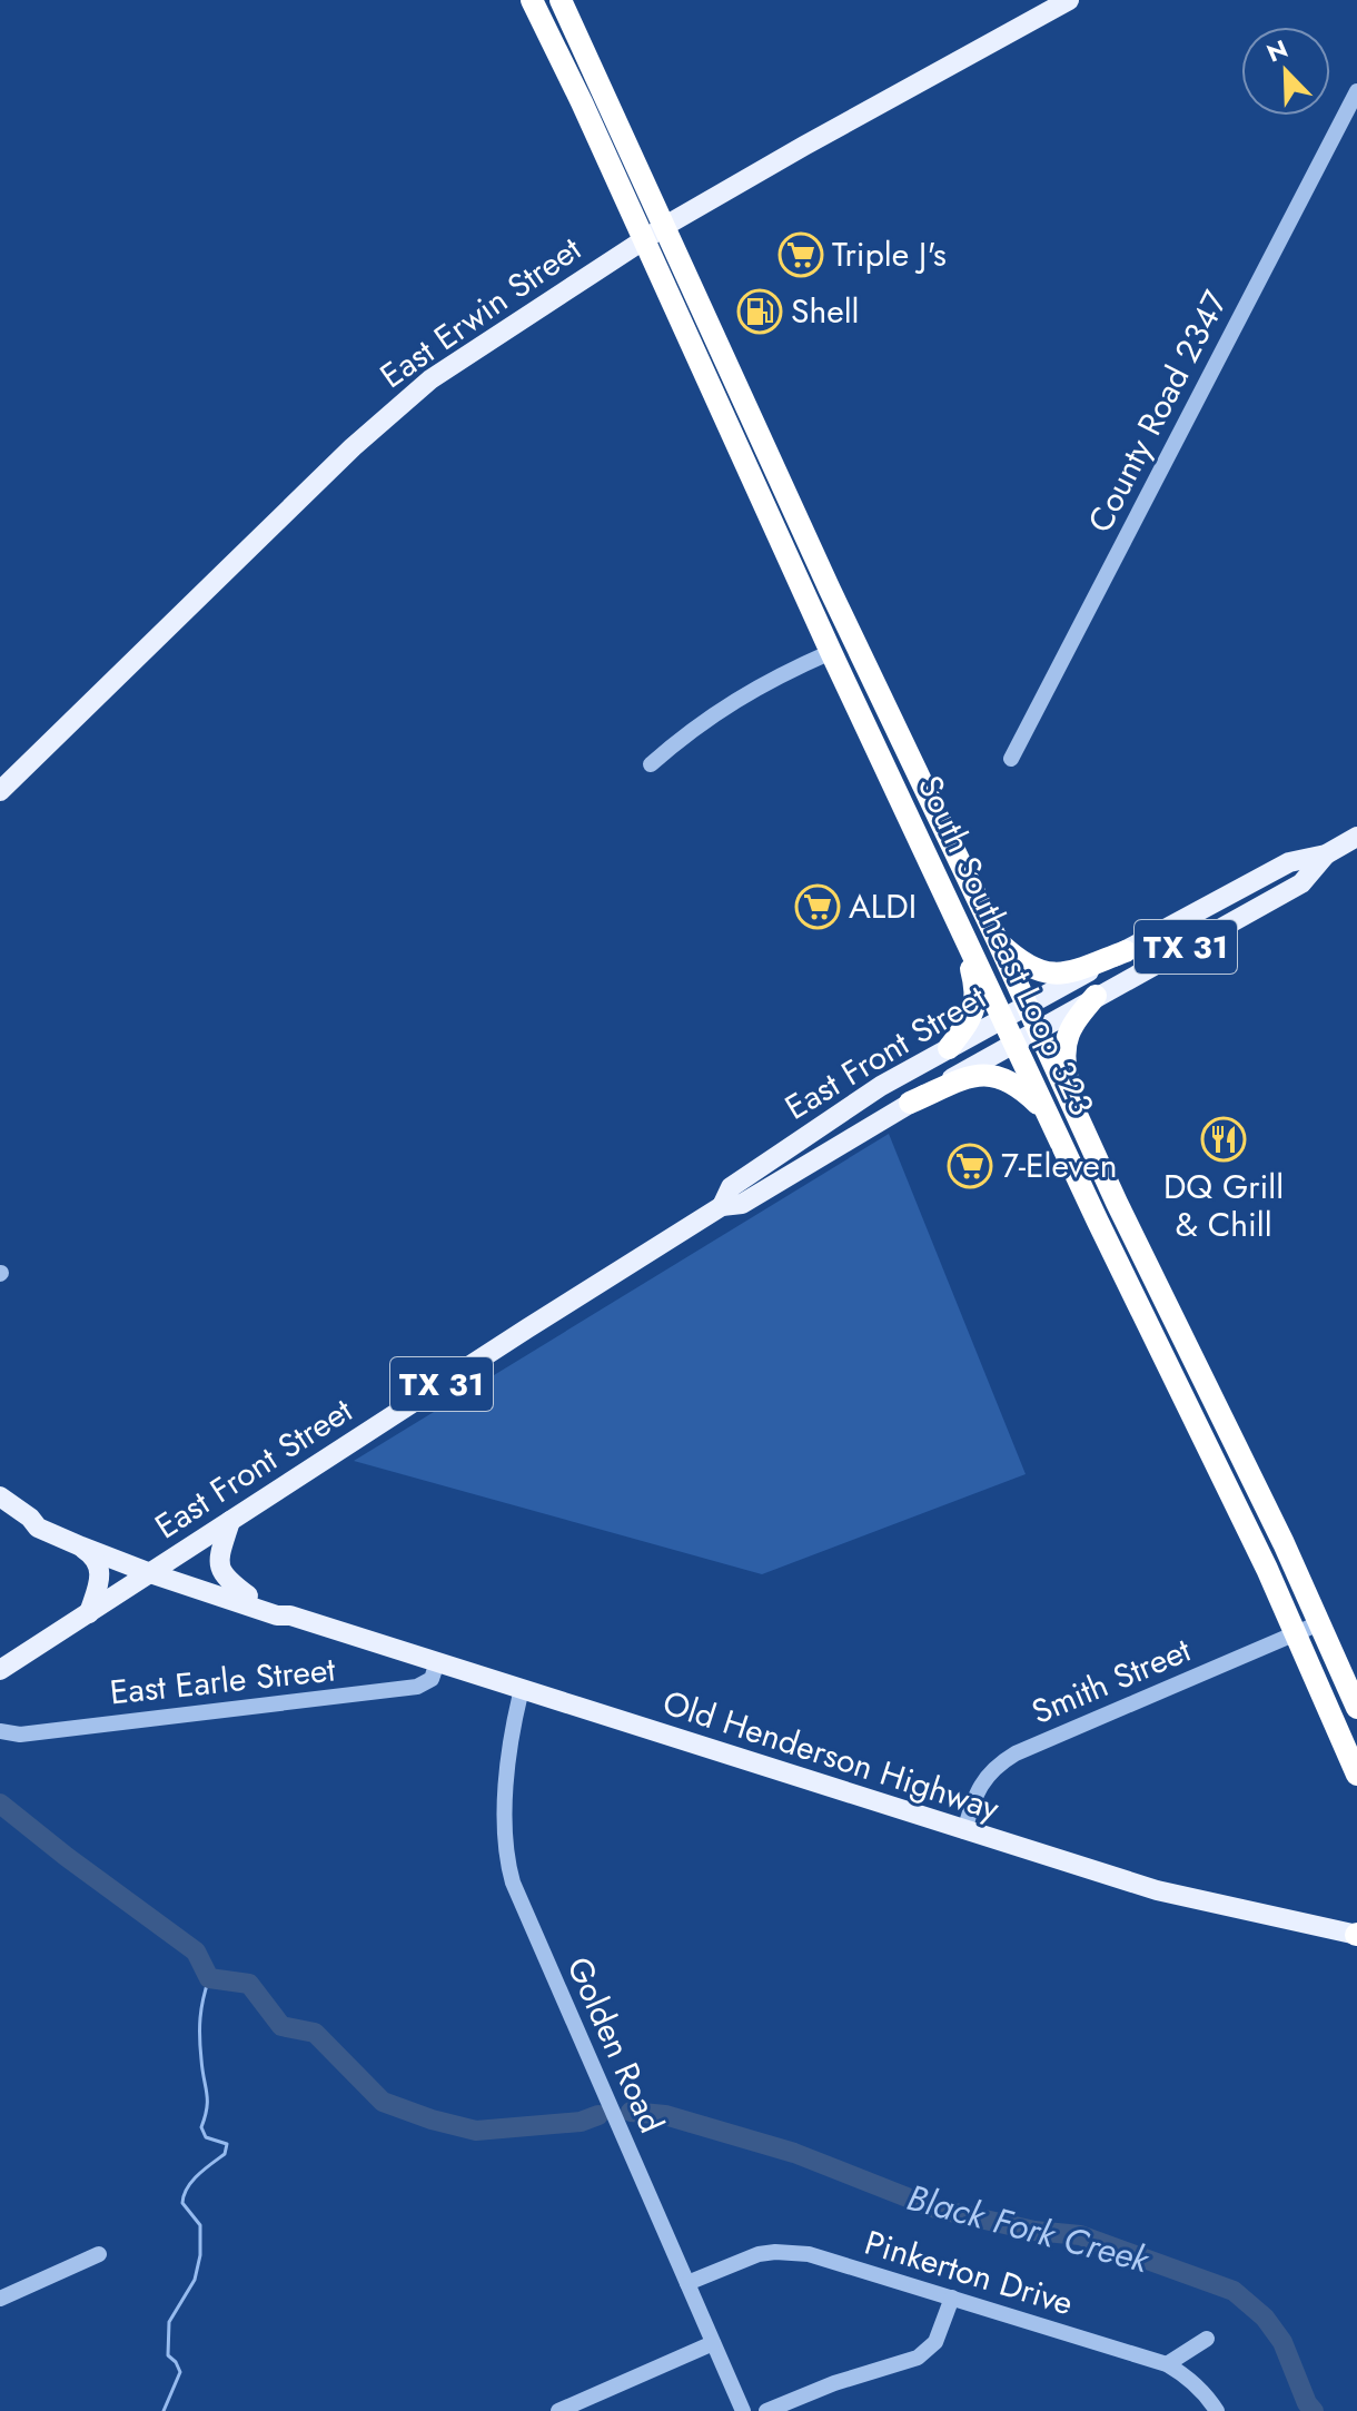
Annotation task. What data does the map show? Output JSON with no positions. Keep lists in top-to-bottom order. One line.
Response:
{"streets":{"highway":["South Southeast Loop 323"],"main road":["East Erwin Street","TX 31","East Front Street","Old Henderson Highway"],"street":["County Road 2347","East Earle Street","Smith Street","Golden Road","Pinkerton Drive"]},"crossings":[["East Erwin Street","South Southeast Loop 323"],["South Southeast Loop 323","East Front Street"],["South Southeast Loop 323","Smith Street"],["TX 31","East Front Street"],["East Front Street","Old Henderson Highway"],["East Earle Street","Old Henderson Highway"],["Smith Street","Old Henderson Highway"],["Old Henderson Highway","Golden Road"],["Golden Road","Pinkerton Drive"]],"water":["Black Fork Creek"],"places":{"supermarket":["Triple J's","ALDI","7-Eleven"],"fuel station":["Shell"],"restaurant":["DQ Grill & Chill"]},"north":"top left"}
